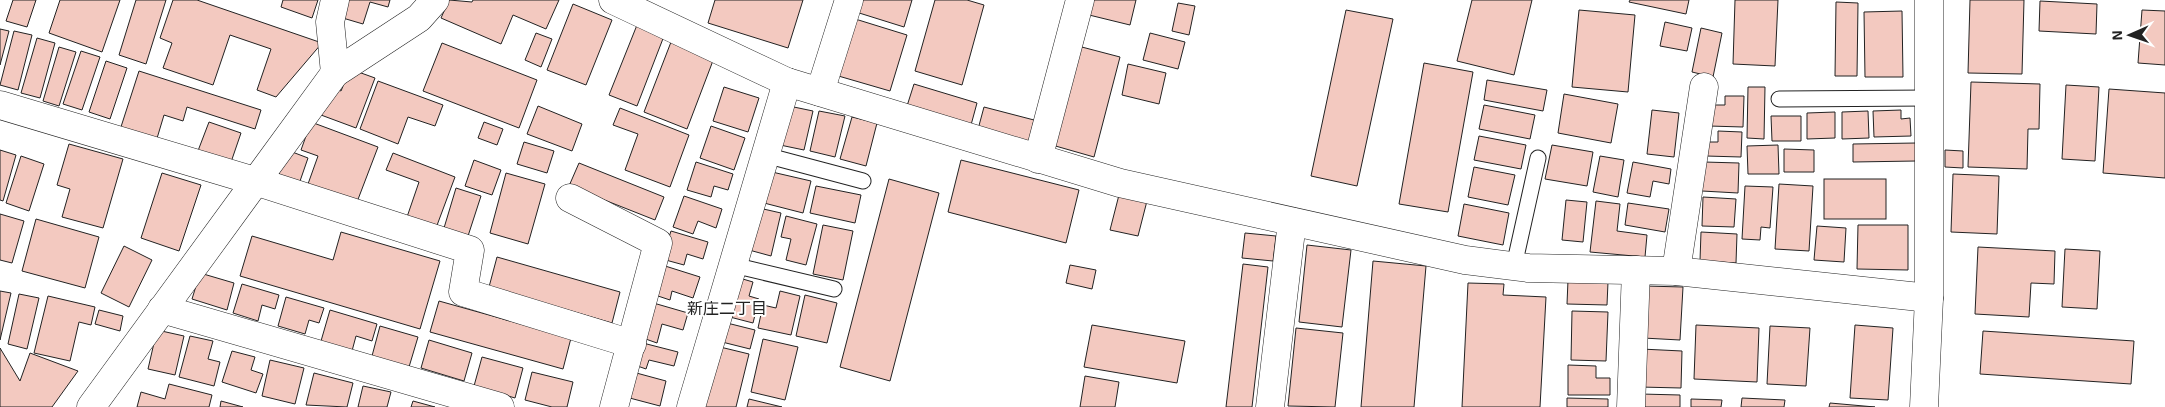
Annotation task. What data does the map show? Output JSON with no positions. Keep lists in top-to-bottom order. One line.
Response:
{"districts":["新庄二丁目"],"north":"left"}
